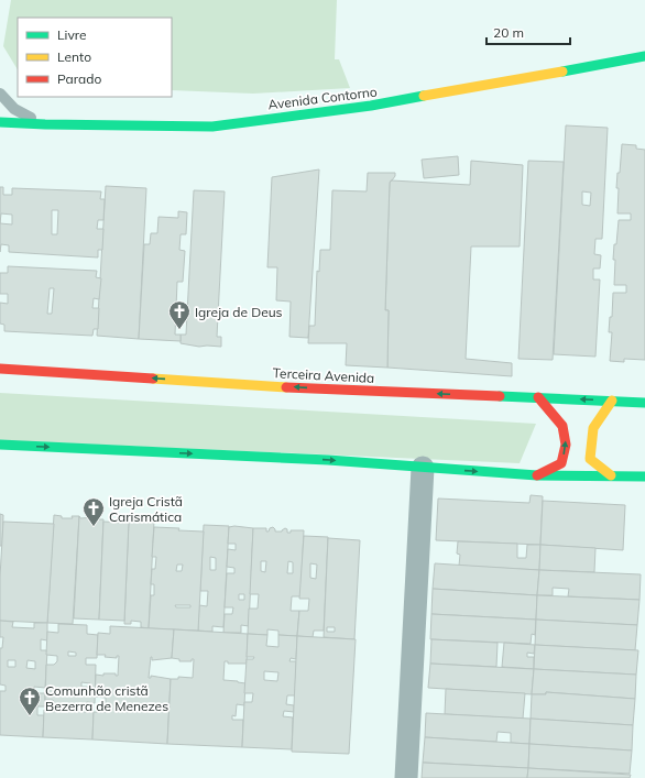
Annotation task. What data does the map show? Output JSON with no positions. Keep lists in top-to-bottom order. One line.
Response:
{"streets":{"street":["Avenida Contorno","Terceira Avenida"]},"places":{"church":["Igreja de Deus","Igreja Cristã Carismática","Comunhão cristã Bezerra de Menezes"]},"legend":["Livre","Lento","Parado"],"scale_bar":"20 m"}
